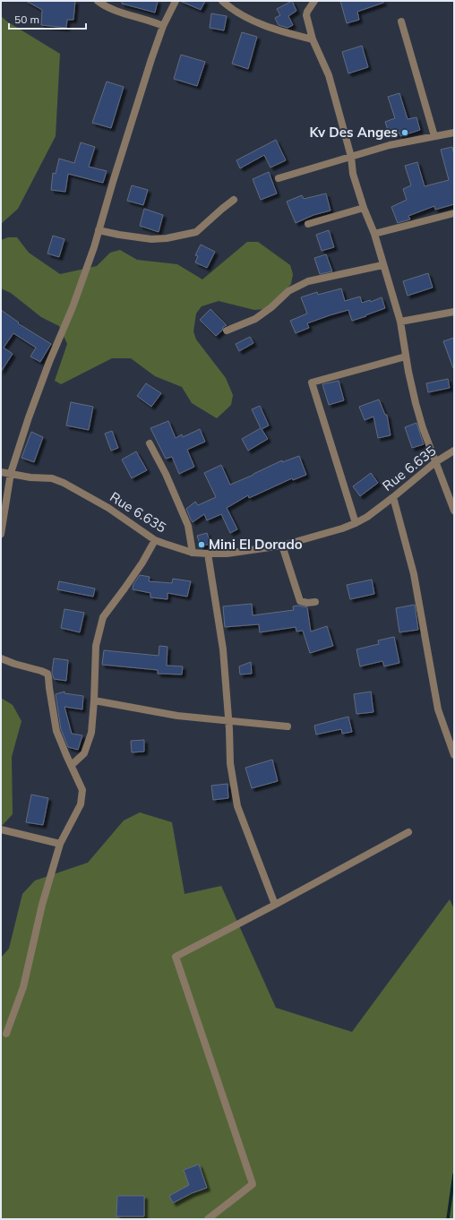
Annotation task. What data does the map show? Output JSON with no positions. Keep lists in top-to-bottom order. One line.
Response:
{"streets":{"street":["Rue 6.635"]},"places":["Kv Des Anges","Mini El Dorado"],"scale_bar":"50 m"}
